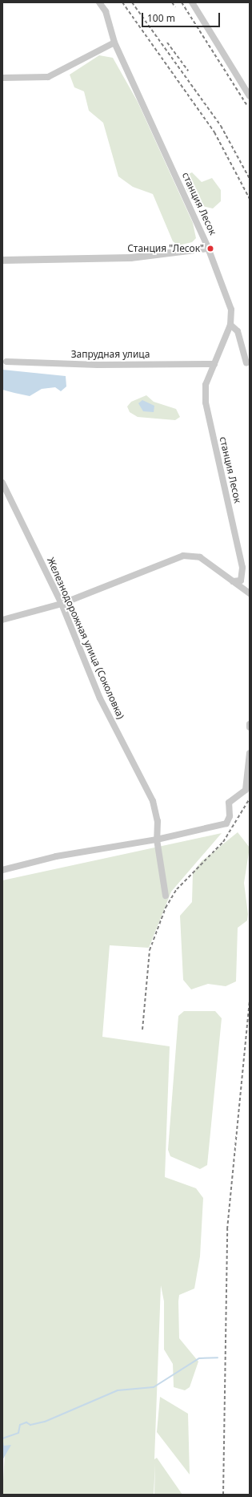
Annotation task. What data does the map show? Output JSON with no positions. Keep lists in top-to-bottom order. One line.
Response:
{"streets":{"street":["станция Лесок","Запрудная улица","Железнодорожная улица (Соколовка)"]},"crossings":[["станция Лесок","Запрудная улица"]],"places":["Станция \"Лесок\""],"scale_bar":"100 m"}
